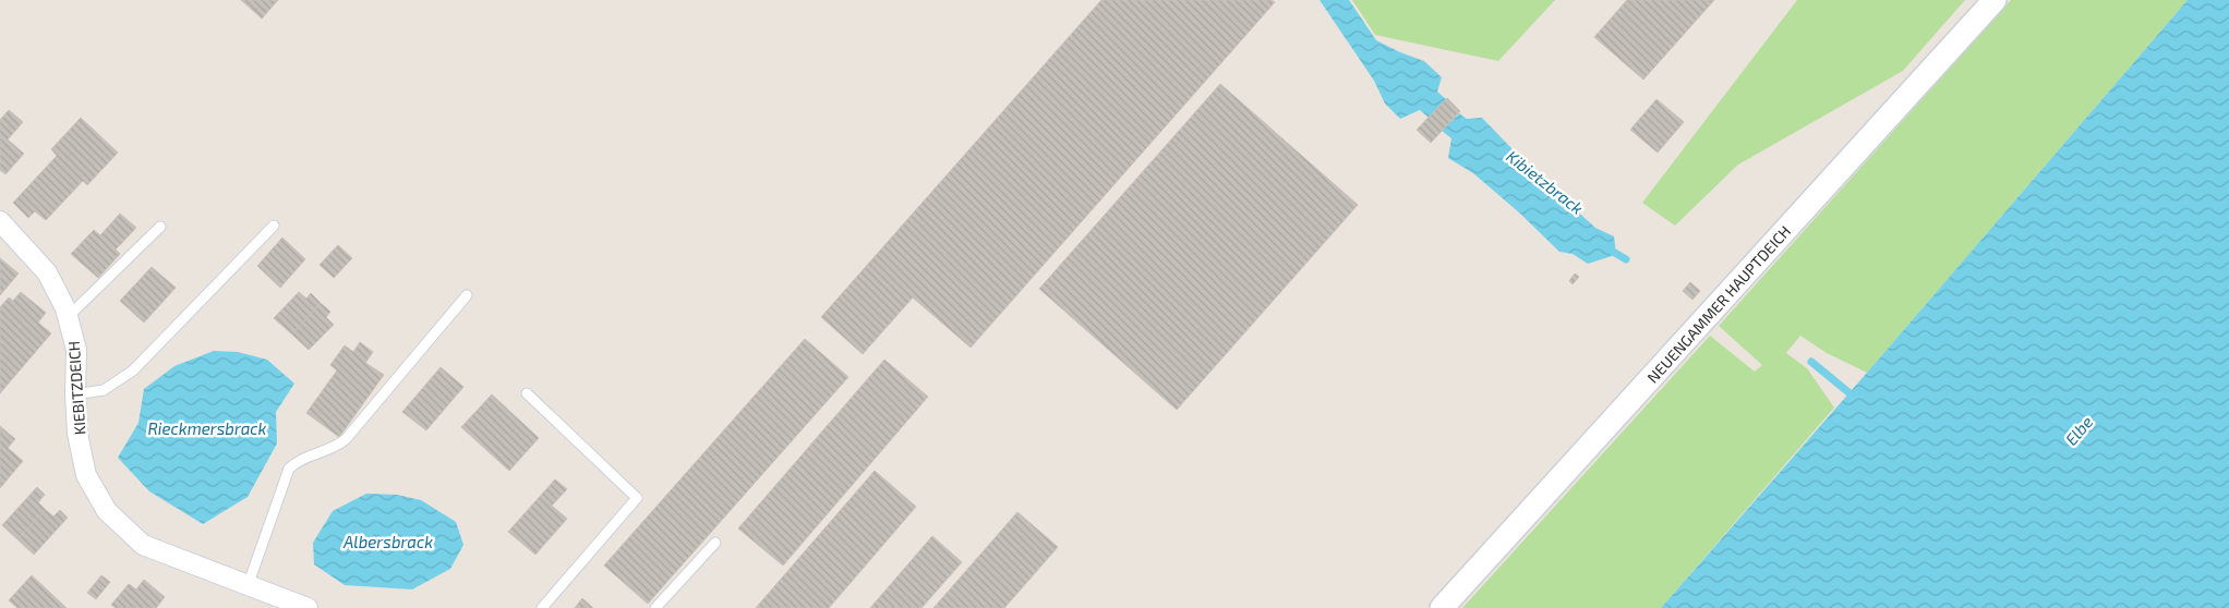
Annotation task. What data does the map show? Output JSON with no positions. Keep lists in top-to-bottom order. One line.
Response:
{"streets":{"street":["NEUENGAMMER HAUPTDEICH","KIEBITZDEICH"]},"water":["Kibietzbrack","Rieckmersbrack","Elbe","Albersbrack"]}
